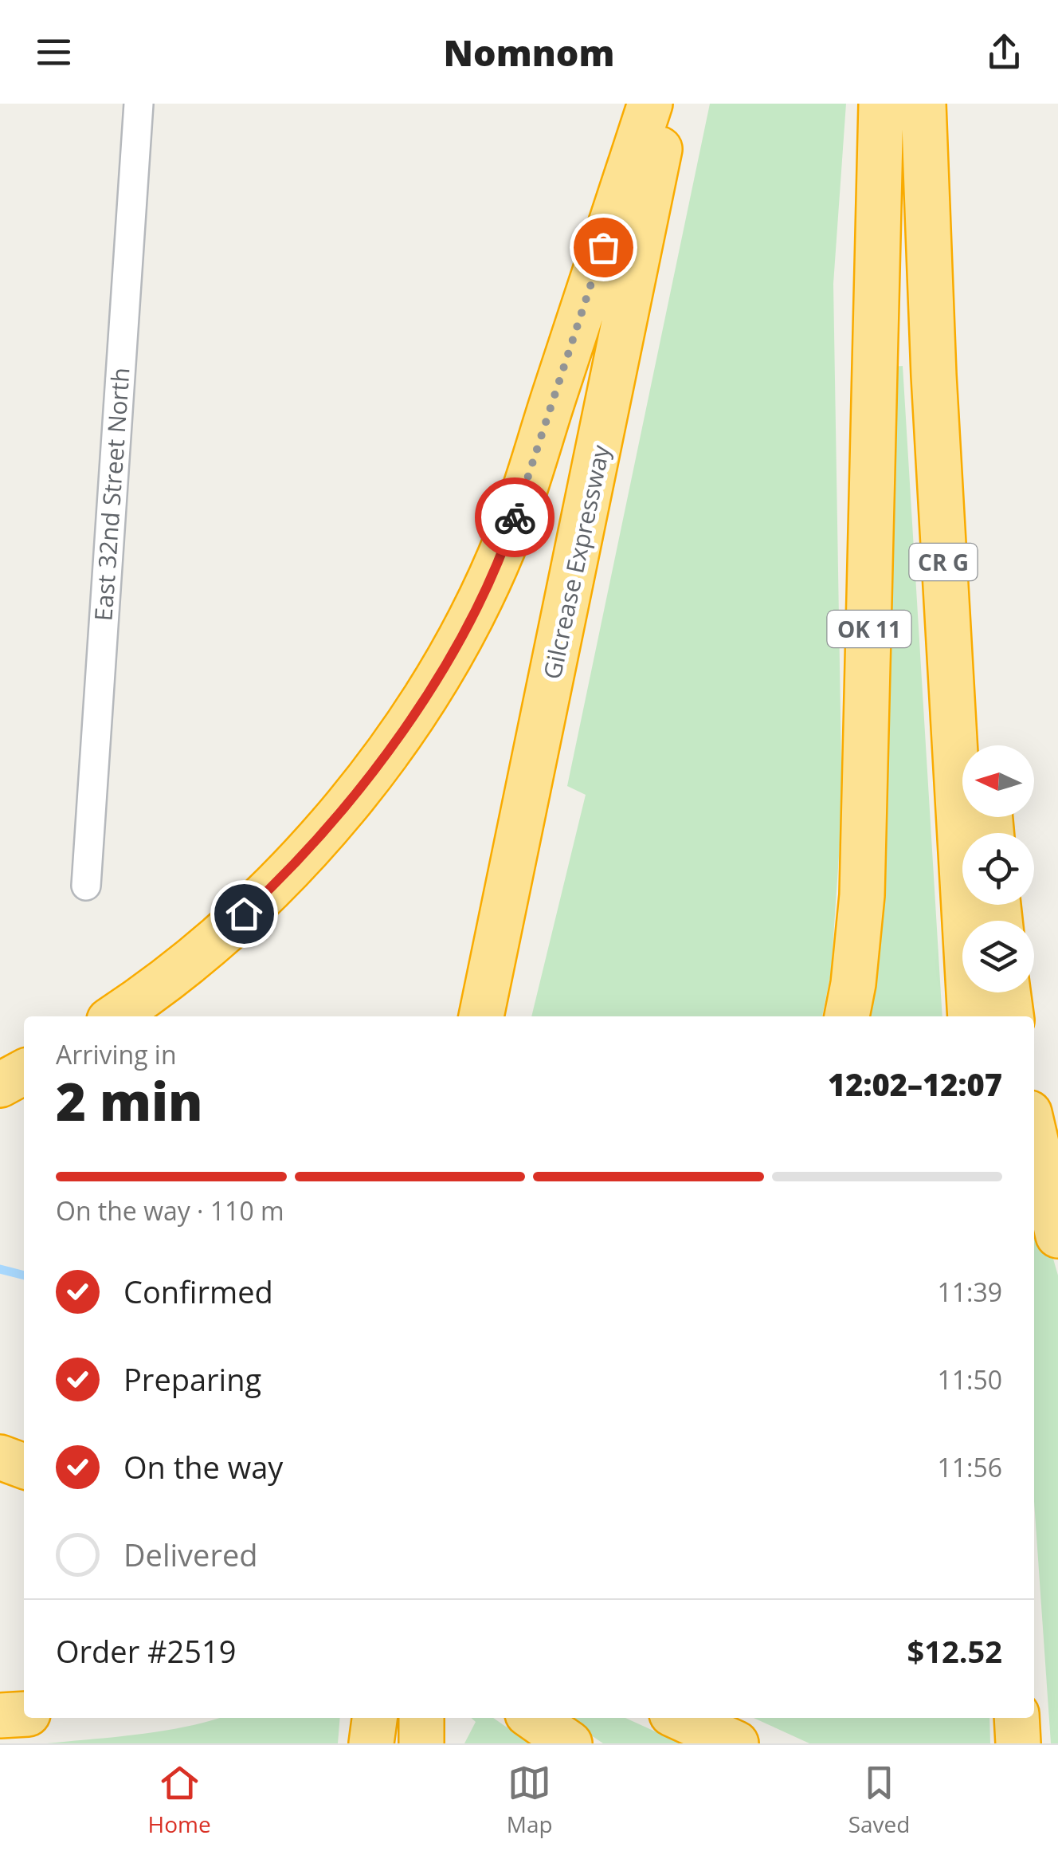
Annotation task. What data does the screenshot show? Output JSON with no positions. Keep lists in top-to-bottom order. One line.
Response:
{"streets":{"highway":["Gilcrease Expressway","CR G","OK 11"],"street":["East 32nd Street North"]},"north":"left","page":{"header":"Nomnom","heading":["2 min","Arriving in","12:02–12:07"],"panel":["Order #2519","$12.52"],"bar":"On the way · 110 m","list":[["Confirmed","11:39"],["Preparing","11:50"],["On the way","11:56"],"Delivered"],"tabs":["Home","Map","Saved"]}}
